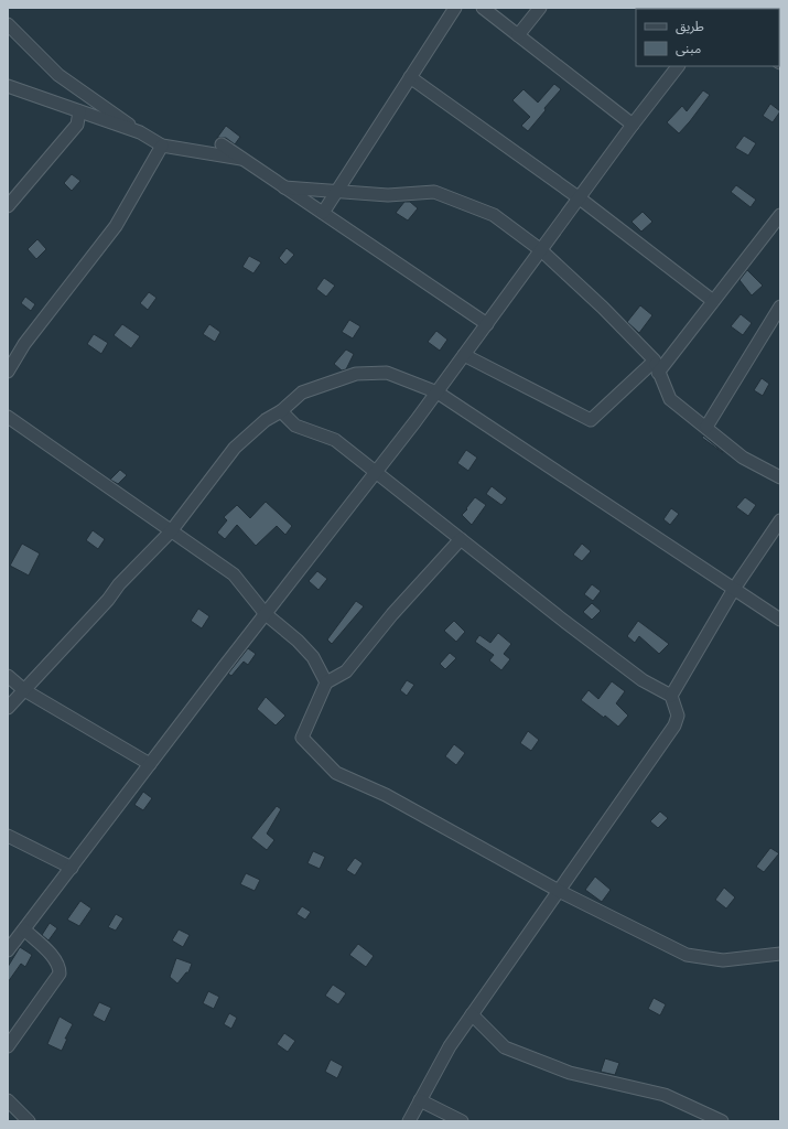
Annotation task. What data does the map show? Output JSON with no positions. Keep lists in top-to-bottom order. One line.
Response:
{"legend":["طريق","مبنى"]}
